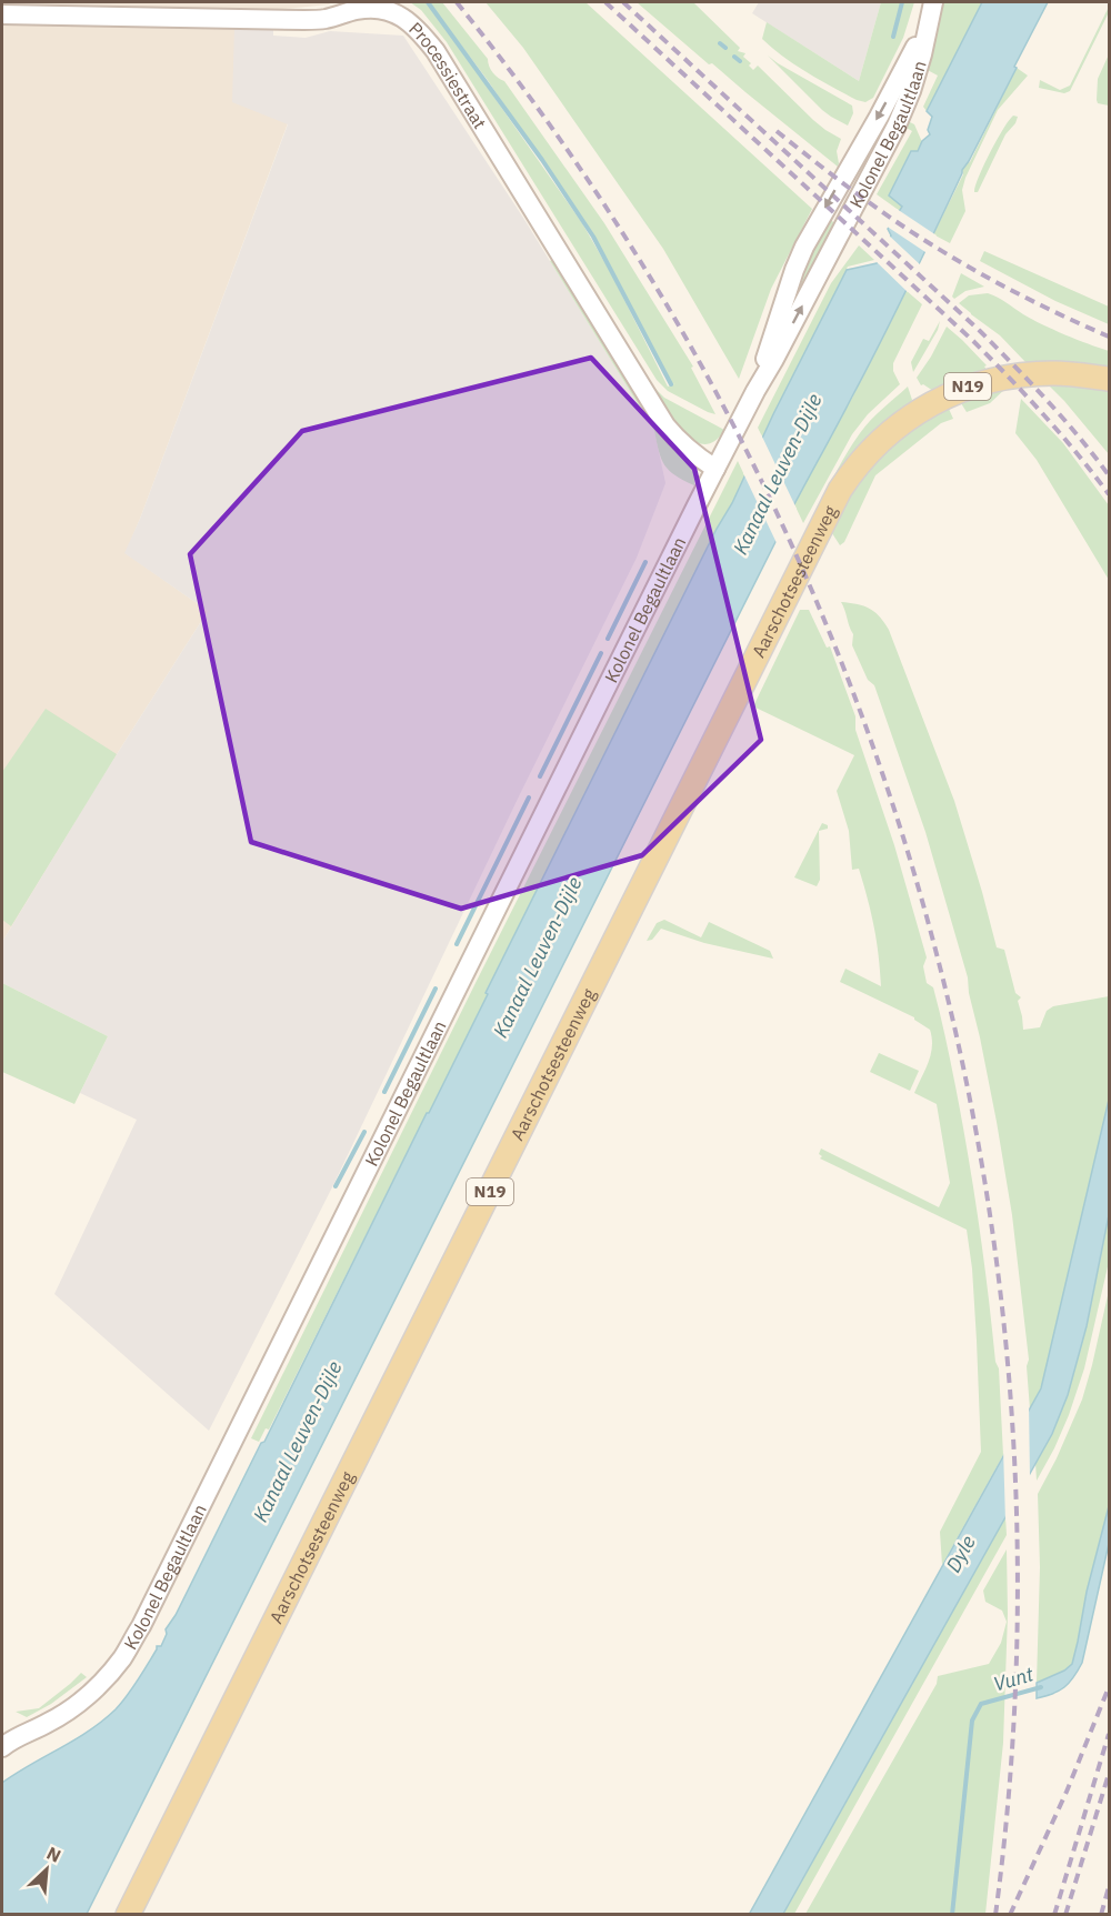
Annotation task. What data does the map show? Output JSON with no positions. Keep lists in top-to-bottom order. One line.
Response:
{"streets":{"main road":["N19","Aarschotsesteenweg"],"street":["Processiestraat","Kolonel Begaultlaan"]},"crossings":[["Processiestraat","Kolonel Begaultlaan"]],"water":["Kanaal Leuven-Dijle","Dyle","Vunt"],"north":"top right"}
